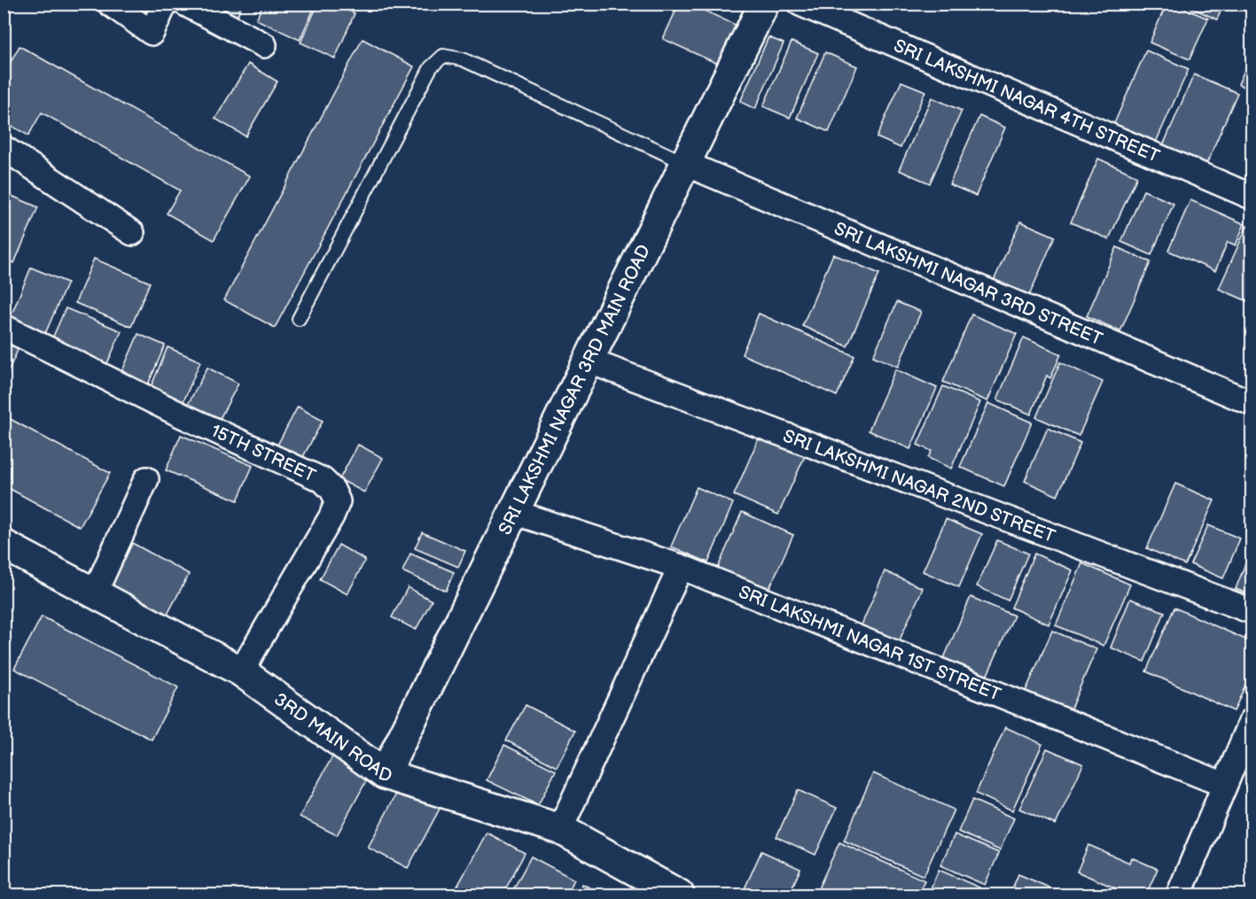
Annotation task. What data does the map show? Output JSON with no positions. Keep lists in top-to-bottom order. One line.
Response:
{"streets":{"street":["SRI LAKSHMI NAGAR 4TH STREET","SRI LAKSHMI NAGAR 3RD STREET","SRI LAKSHMI NAGAR 3RD MAIN ROAD","15TH STREET","SRI LAKSHMI NAGAR 2ND STREET","SRI LAKSHMI NAGAR 1ST STREET","3RD MAIN ROAD"]},"crossings":[["SRI LAKSHMI NAGAR 3RD STREET","SRI LAKSHMI NAGAR 3RD MAIN ROAD"],["SRI LAKSHMI NAGAR 3RD MAIN ROAD","SRI LAKSHMI NAGAR 2ND STREET"],["SRI LAKSHMI NAGAR 3RD MAIN ROAD","SRI LAKSHMI NAGAR 1ST STREET"],["SRI LAKSHMI NAGAR 3RD MAIN ROAD","3RD MAIN ROAD"],["15TH STREET","3RD MAIN ROAD"]]}
